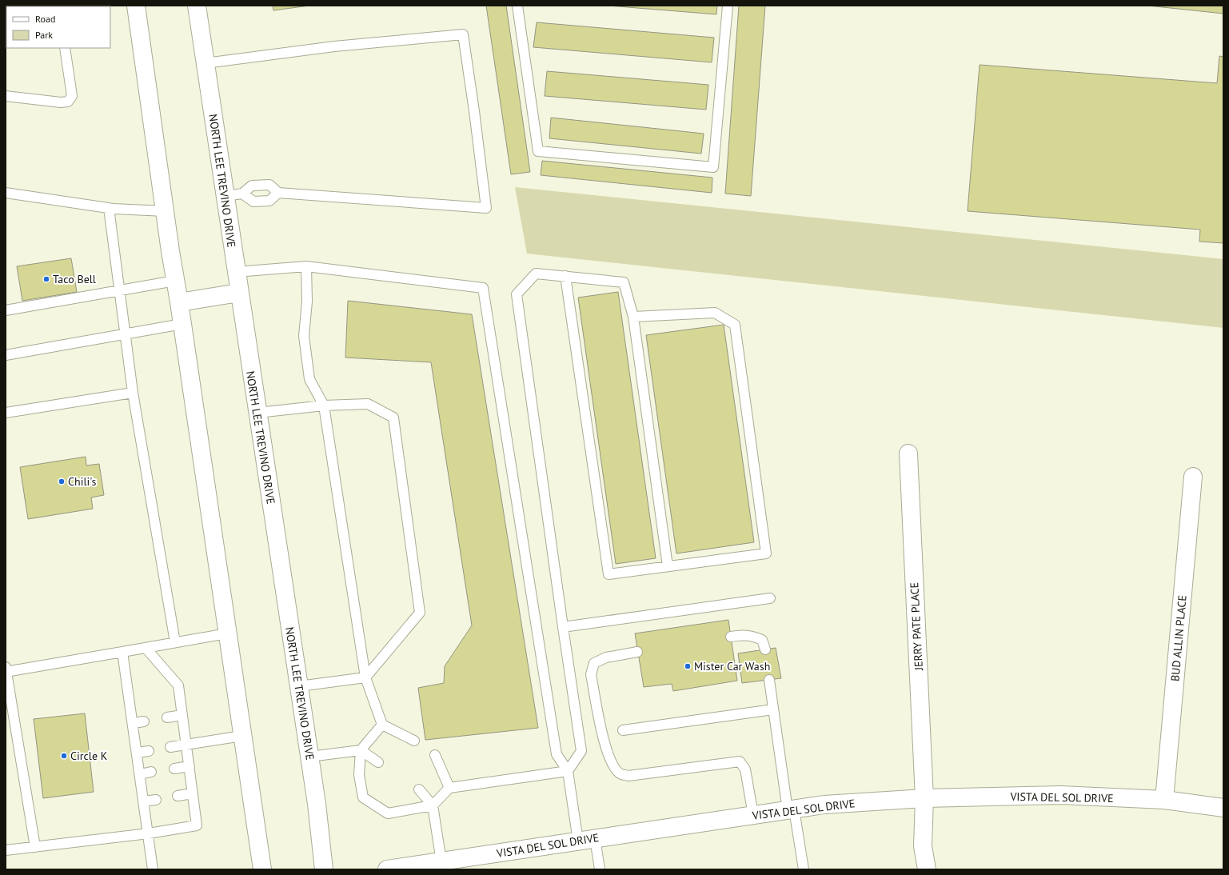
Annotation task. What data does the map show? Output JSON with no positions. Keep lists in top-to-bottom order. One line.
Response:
{"streets":{"main road":["NORTH LEE TREVINO DRIVE","JERRY PATE PLACE","BUD ALLIN PLACE","VISTA DEL SOL DRIVE"]},"crossings":[["JERRY PATE PLACE","VISTA DEL SOL DRIVE"],["BUD ALLIN PLACE","VISTA DEL SOL DRIVE"]],"places":["Taco Bell","Chili's","Mister Car Wash","Circle K"],"legend":["Road","Park"]}
